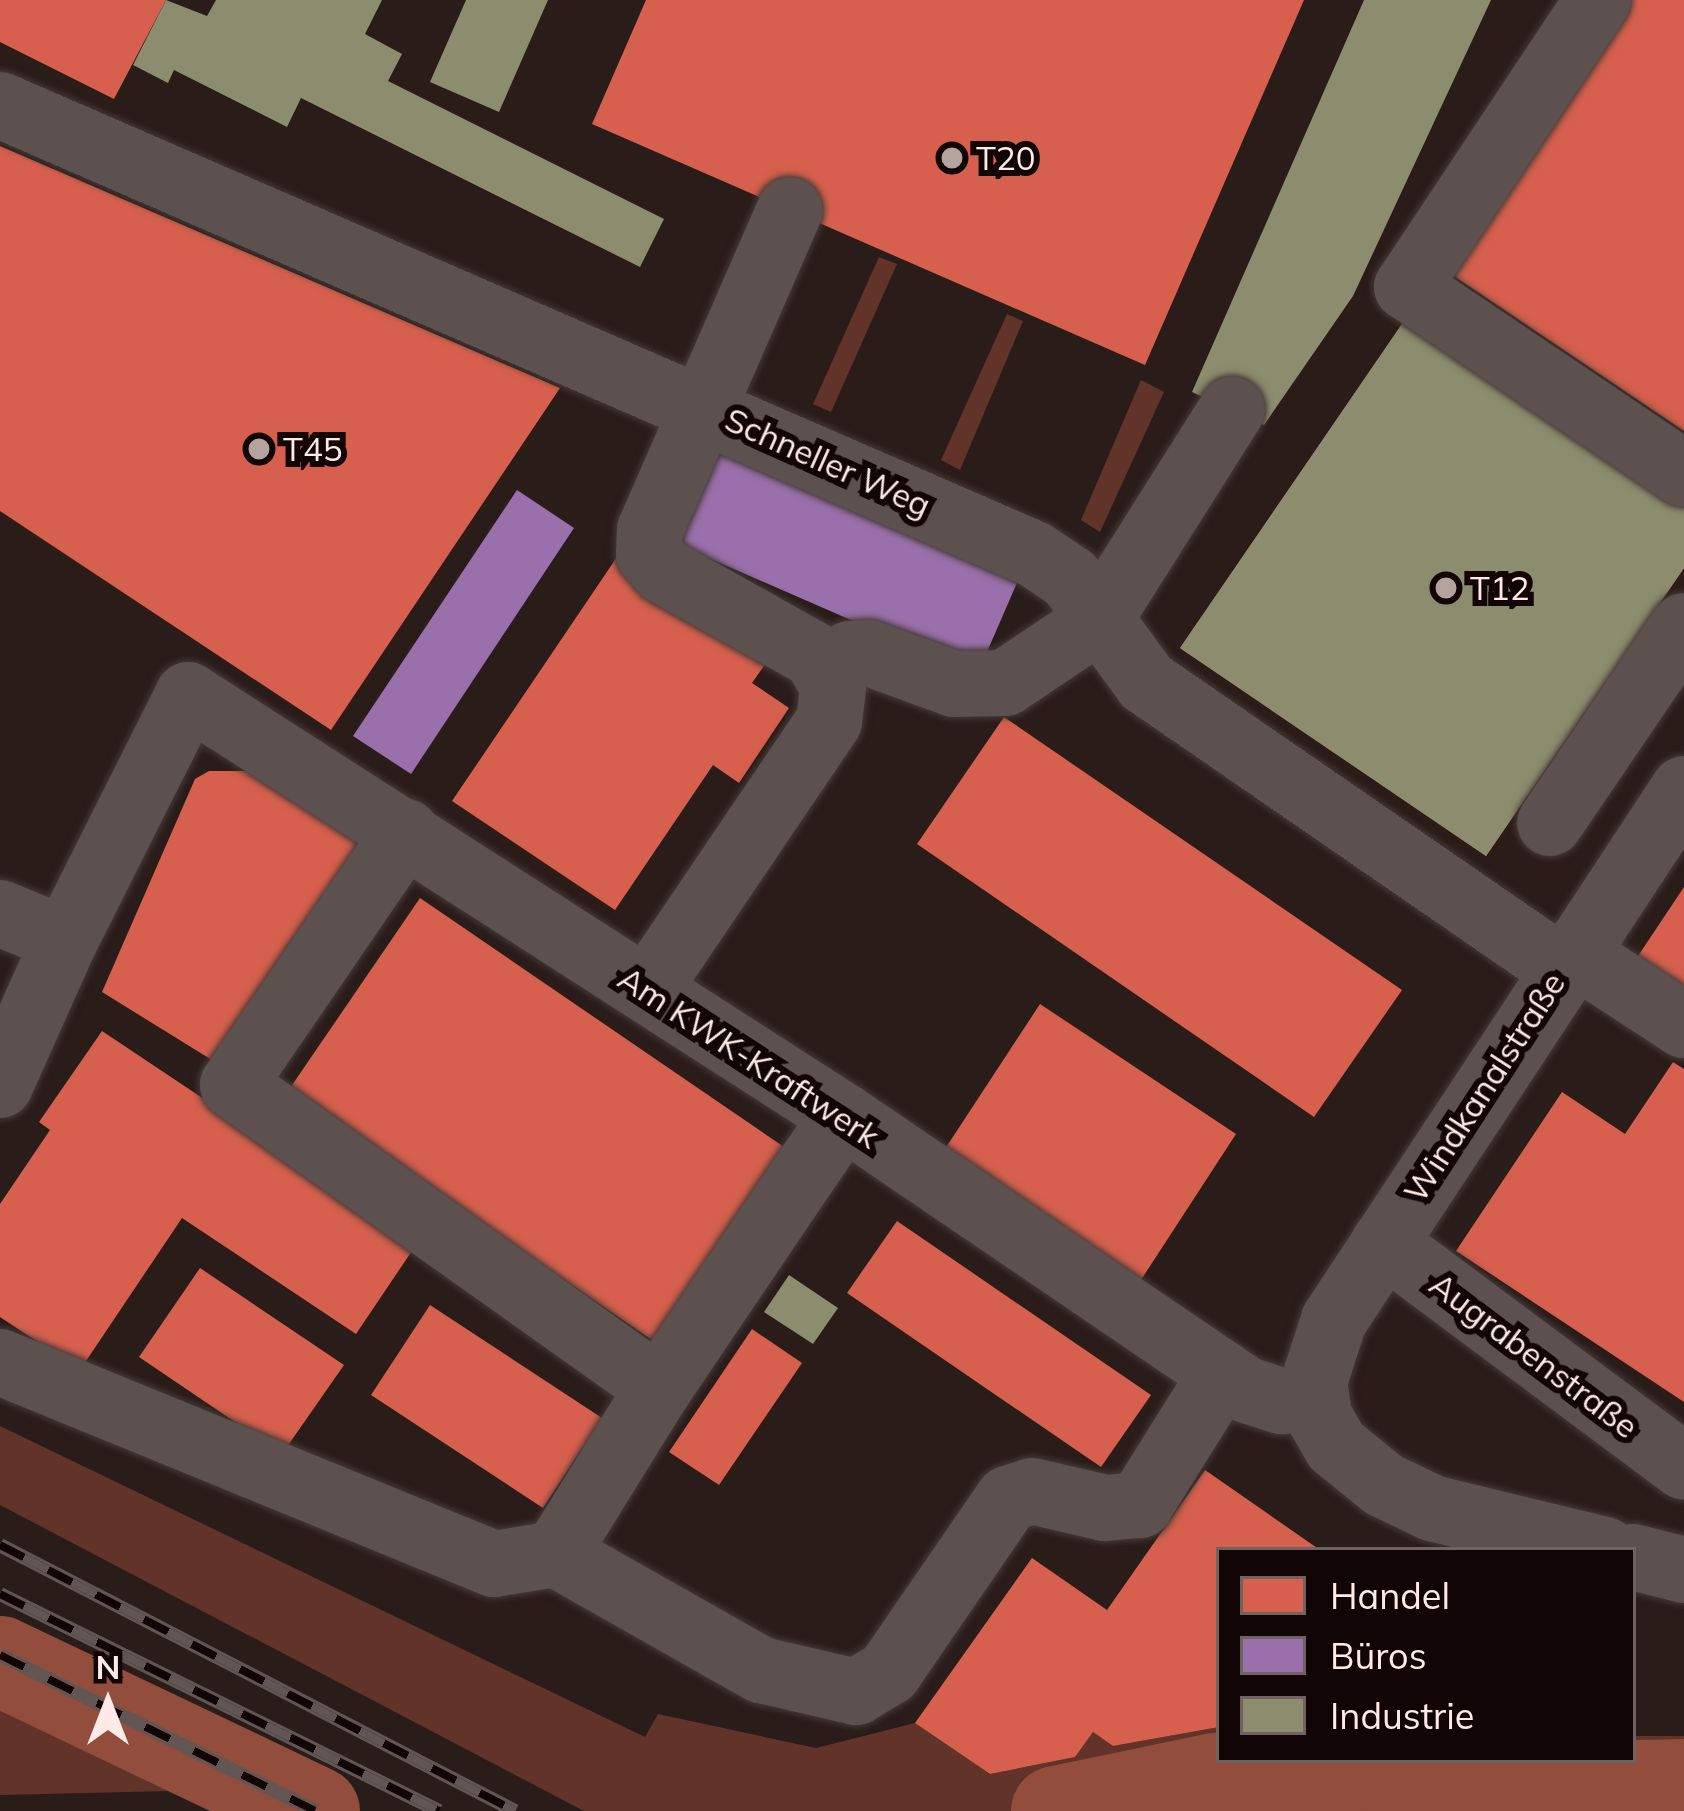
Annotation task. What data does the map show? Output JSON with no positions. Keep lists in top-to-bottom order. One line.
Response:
{"streets":{"lane":["Schneller Weg","Am KWK-Kraftwerk","Windkanalstraße","Augrabenstraße"]},"crossings":[["Schneller Weg","Windkanalstraße"],["Am KWK-Kraftwerk","Windkanalstraße"],["Windkanalstraße","Augrabenstraße"]],"places":["T20","T45","T12"],"legend":["Handel","Büros","Industrie"],"north":"top"}
